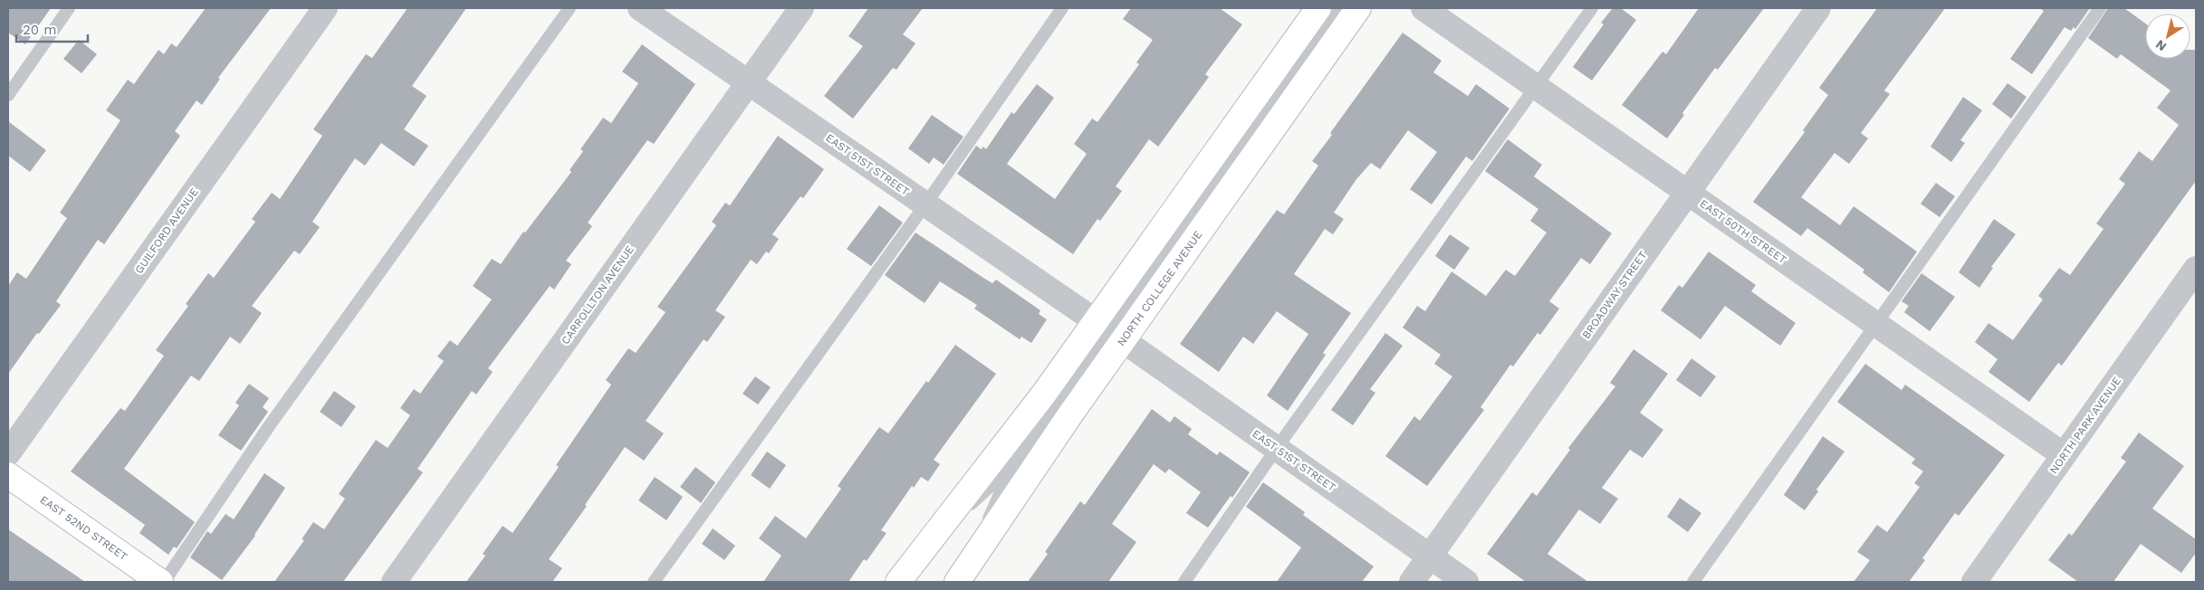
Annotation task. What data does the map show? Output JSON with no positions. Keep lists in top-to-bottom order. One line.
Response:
{"streets":{"main road":["NORTH COLLEGE AVENUE","EAST 52ND STREET"],"street":["EAST 51ST STREET","GUILFORD AVENUE","EAST 50TH STREET","CARROLLTON AVENUE","BROADWAY STREET","NORTH PARK AVENUE"]},"crossings":[["EAST 51ST STREET","NORTH COLLEGE AVENUE"],["EAST 51ST STREET","CARROLLTON AVENUE"],["EAST 51ST STREET","BROADWAY STREET"],["EAST 50TH STREET","BROADWAY STREET"],["EAST 50TH STREET","NORTH PARK AVENUE"]],"scale_bar":"20 m","north":"bottom left"}
